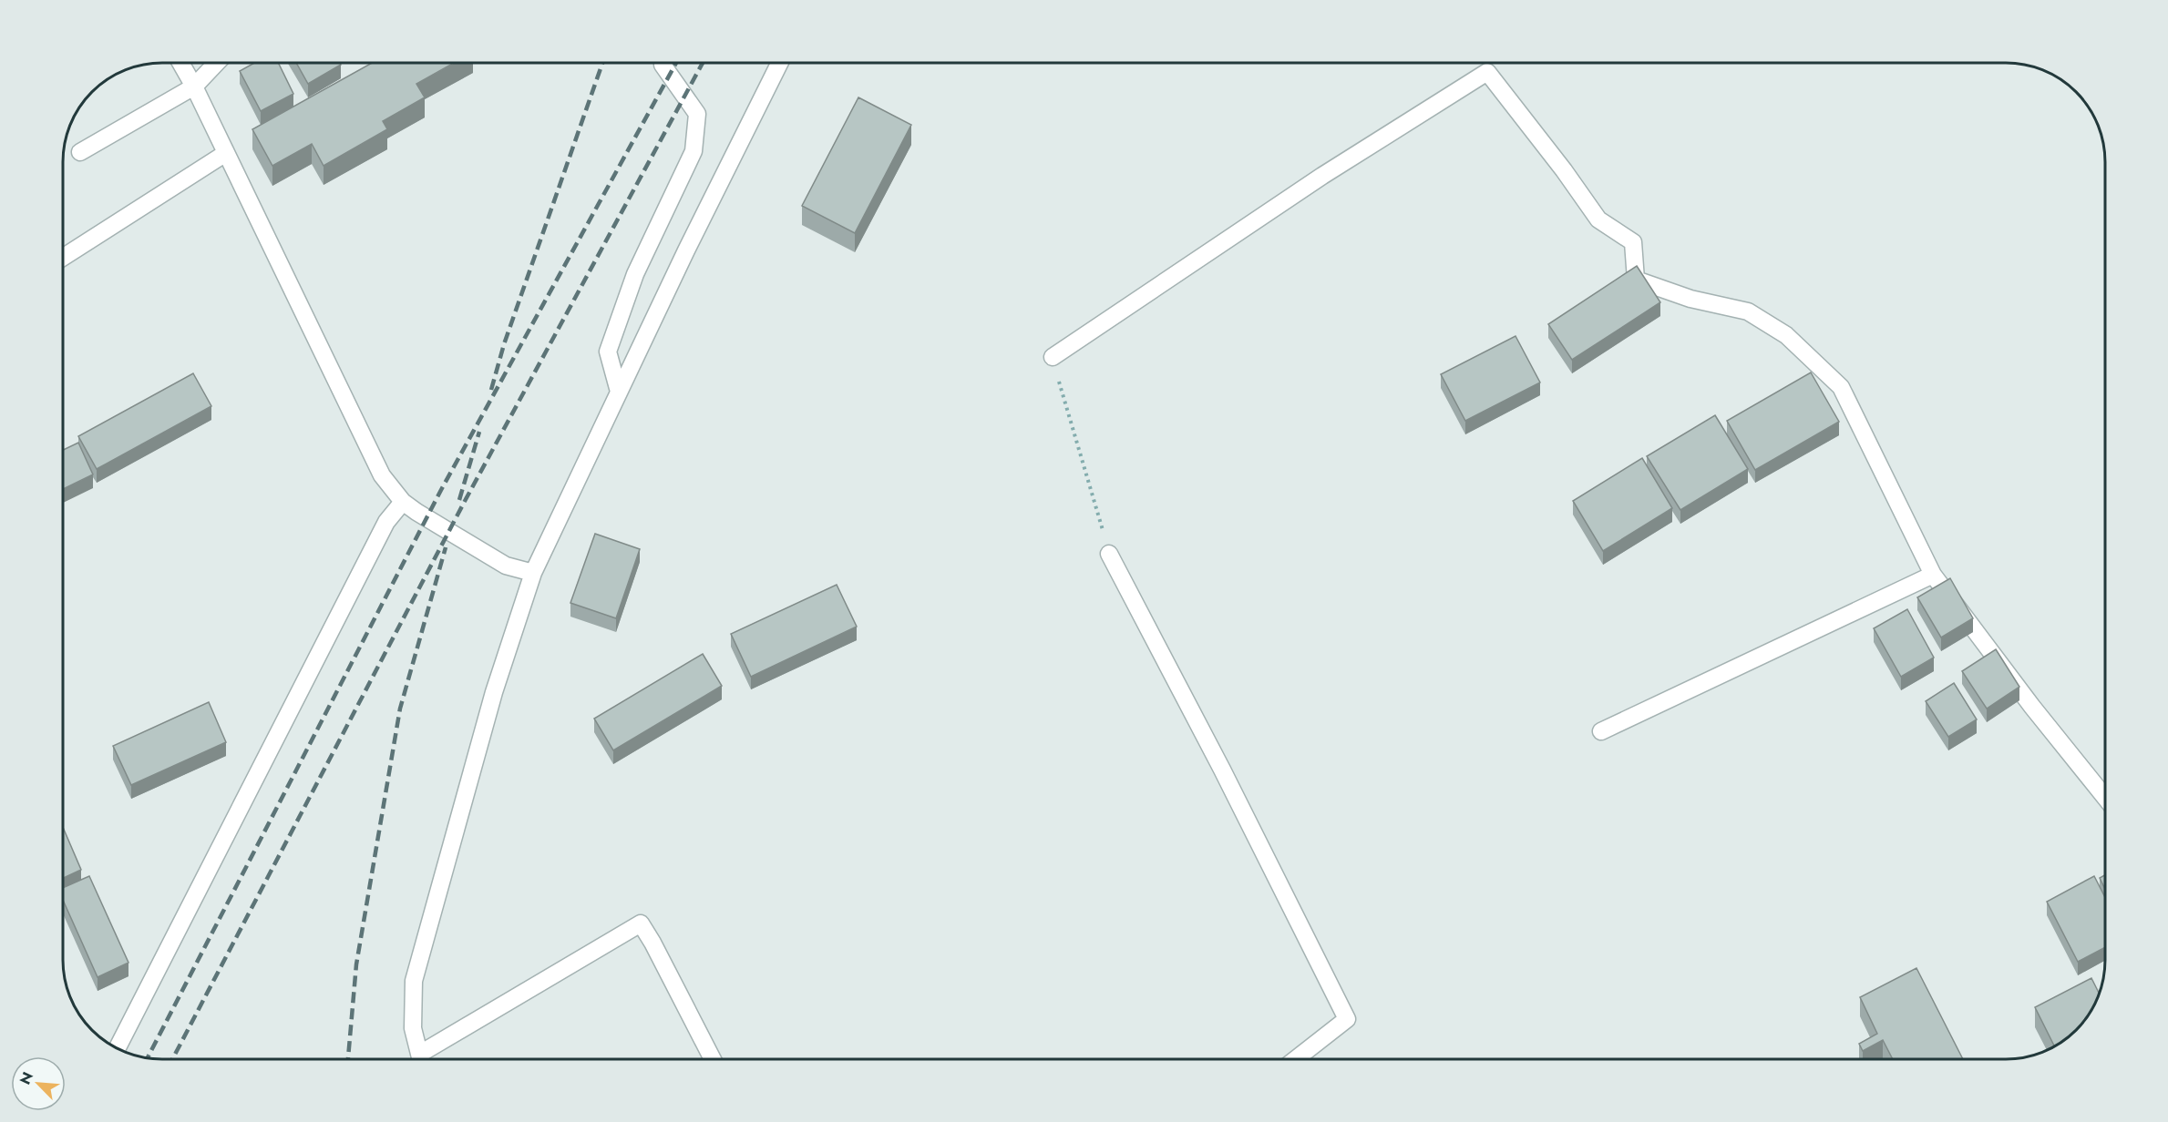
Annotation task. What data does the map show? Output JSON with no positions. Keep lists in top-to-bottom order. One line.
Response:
{"north":"top left"}
